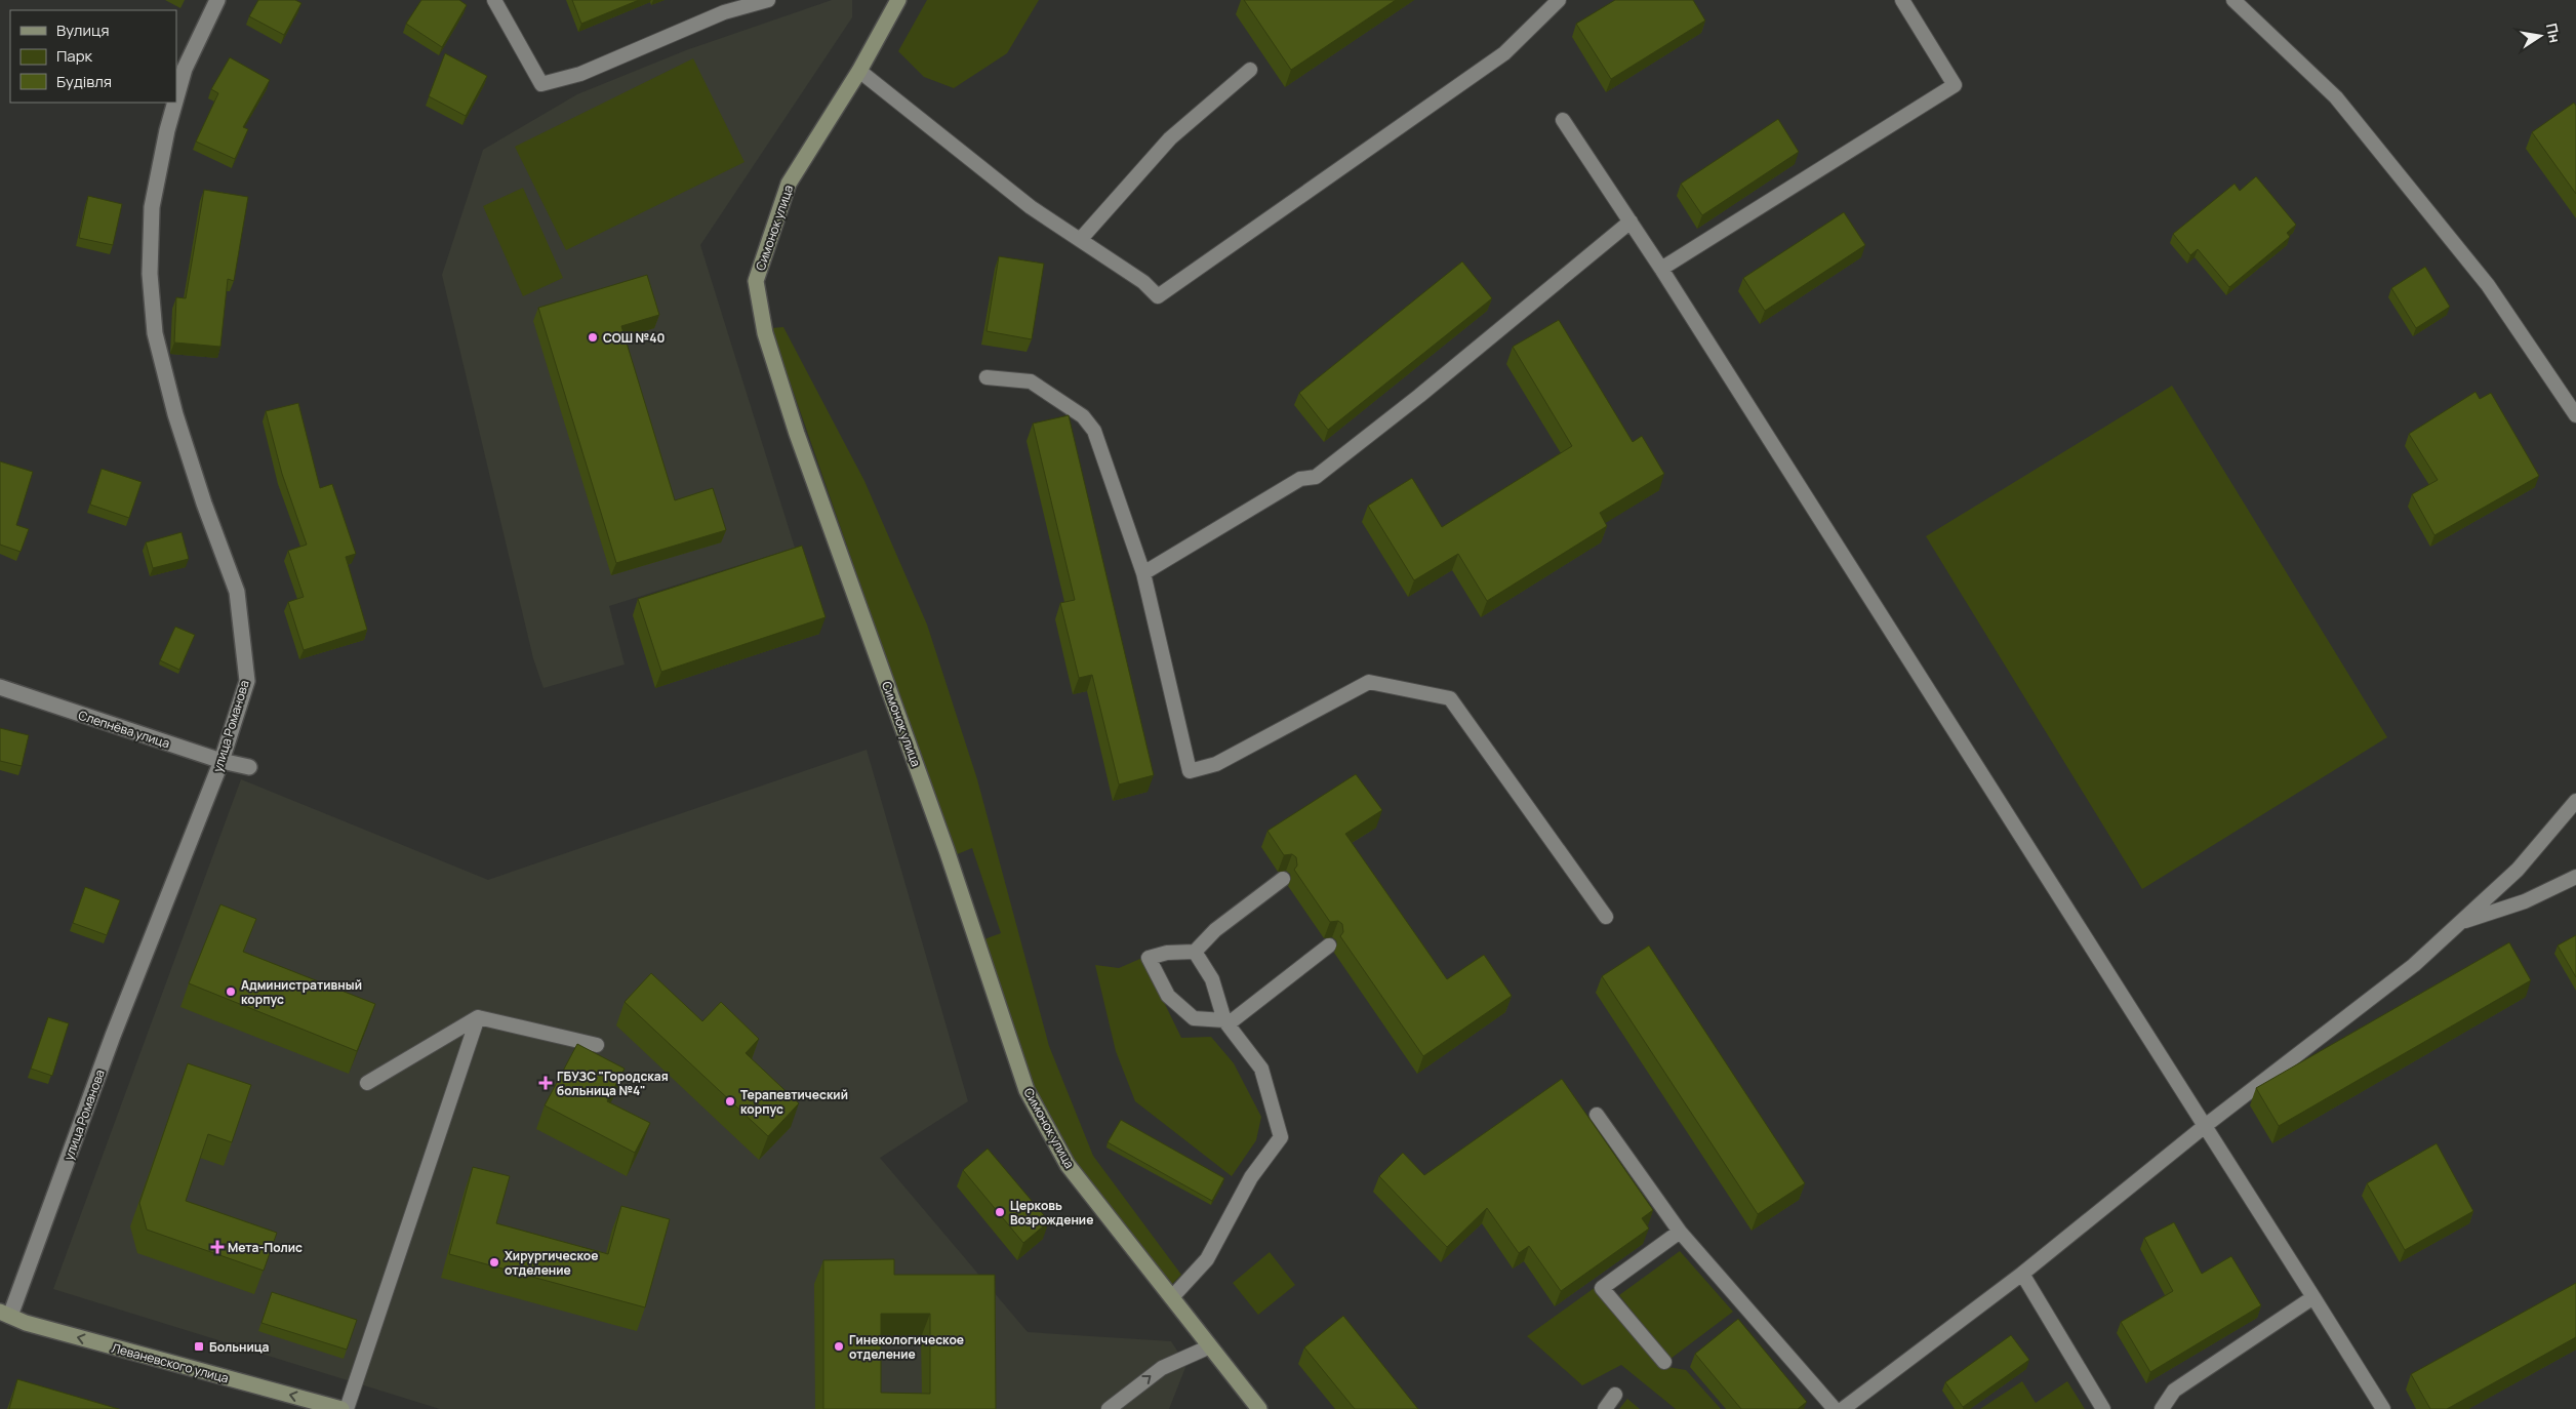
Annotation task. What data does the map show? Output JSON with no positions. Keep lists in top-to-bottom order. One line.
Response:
{"streets":{"street":["Симонок улица","улица Романова","Слепнёва улица","Леваневского улица"]},"crossings":[["улица Романова","Слепнёва улица"],["улица Романова","Леваневского улица"]],"one_way":["Леваневского улица"],"places":{"other":["СОШ №40","Административный корпус","Терапевтический корпус","Церковь Возрождение","Хирургическое отделение","Гинекологическое отделение"],"health":["ГБУЗС \"Городская больница №4\"","Мета-Полис"],"transit":["Больница"]},"legend":["Вулиця","Парк","Будівля"],"north":"right"}
